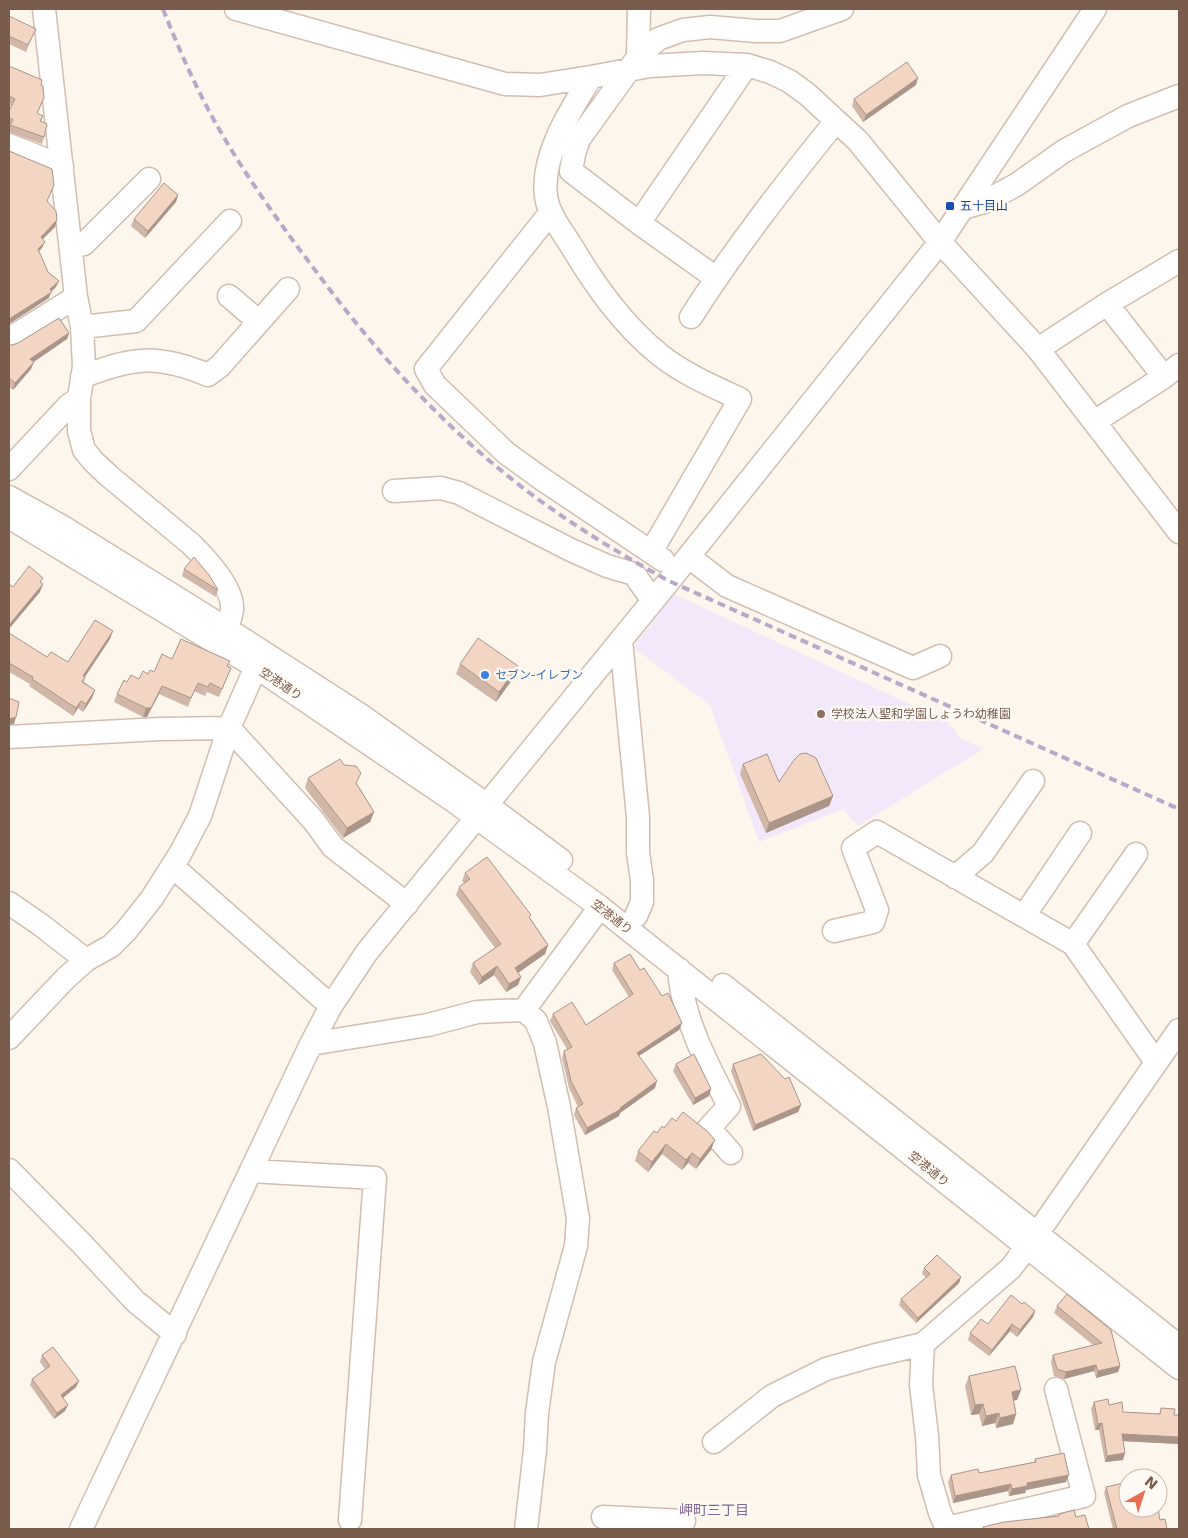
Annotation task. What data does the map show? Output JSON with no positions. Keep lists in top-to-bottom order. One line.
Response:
{"streets":{"street":["空港通り"]},"districts":["岬町三丁目"],"places":{"transit":["五十目山"],"other":["セブン-イレブン","学校法人聖和学園しょうわ幼稚園"]},"north":"top right"}
